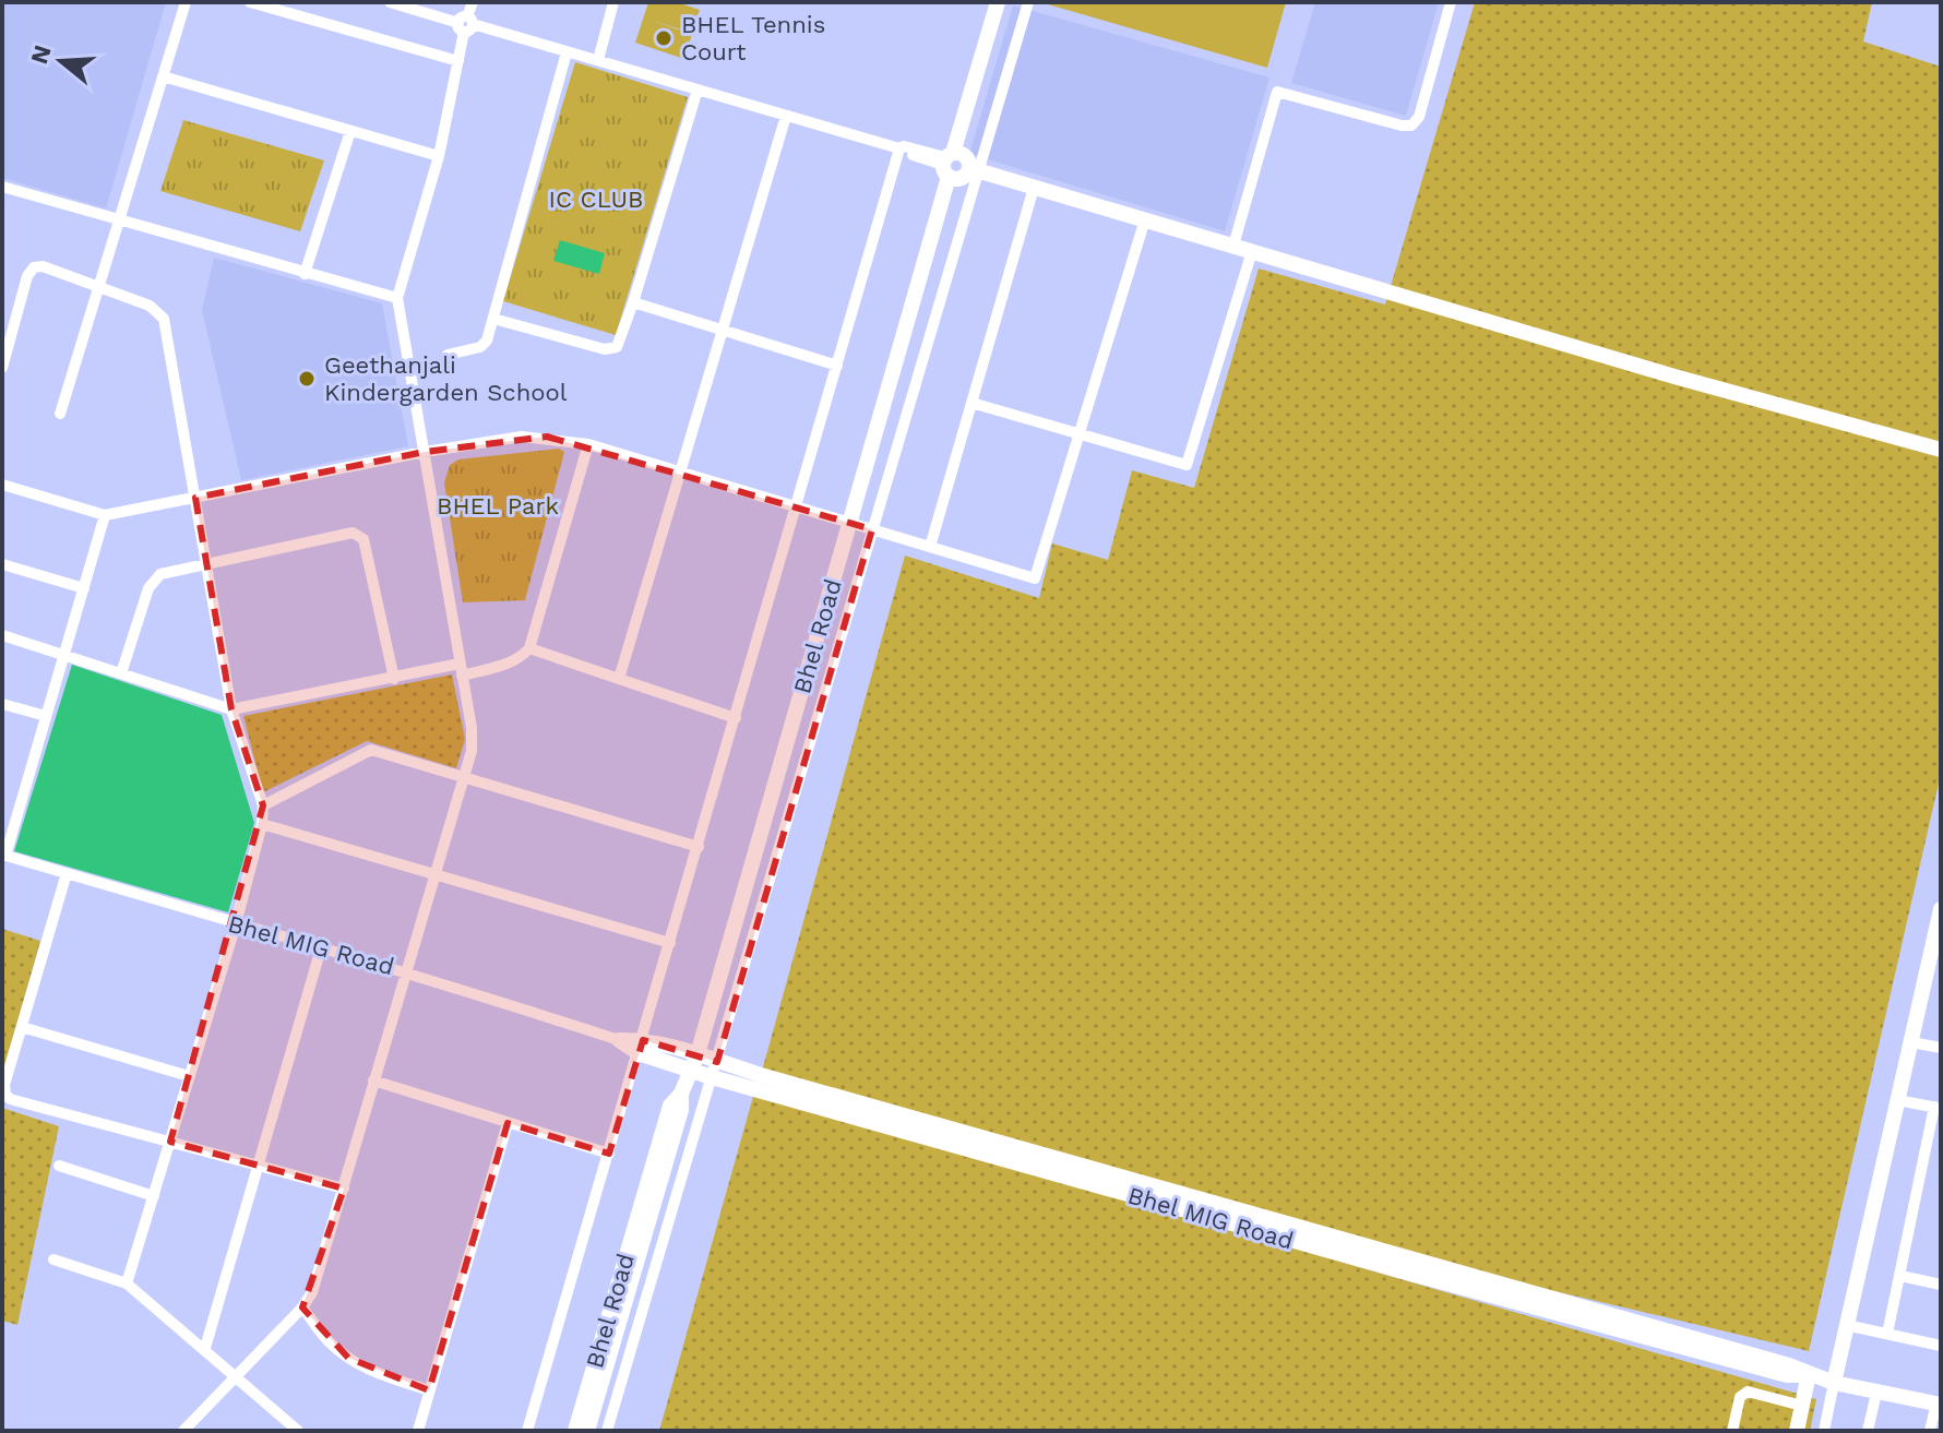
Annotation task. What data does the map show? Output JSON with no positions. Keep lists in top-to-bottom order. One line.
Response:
{"streets":{"street":["Bhel Road","Bhel MIG Road"]},"crossings":[["Bhel Road","Bhel MIG Road"]],"parks":["IC CLUB","BHEL Park"],"places":["BHEL Tennis Court","Geethanjali Kindergarden School"],"north":"left"}
